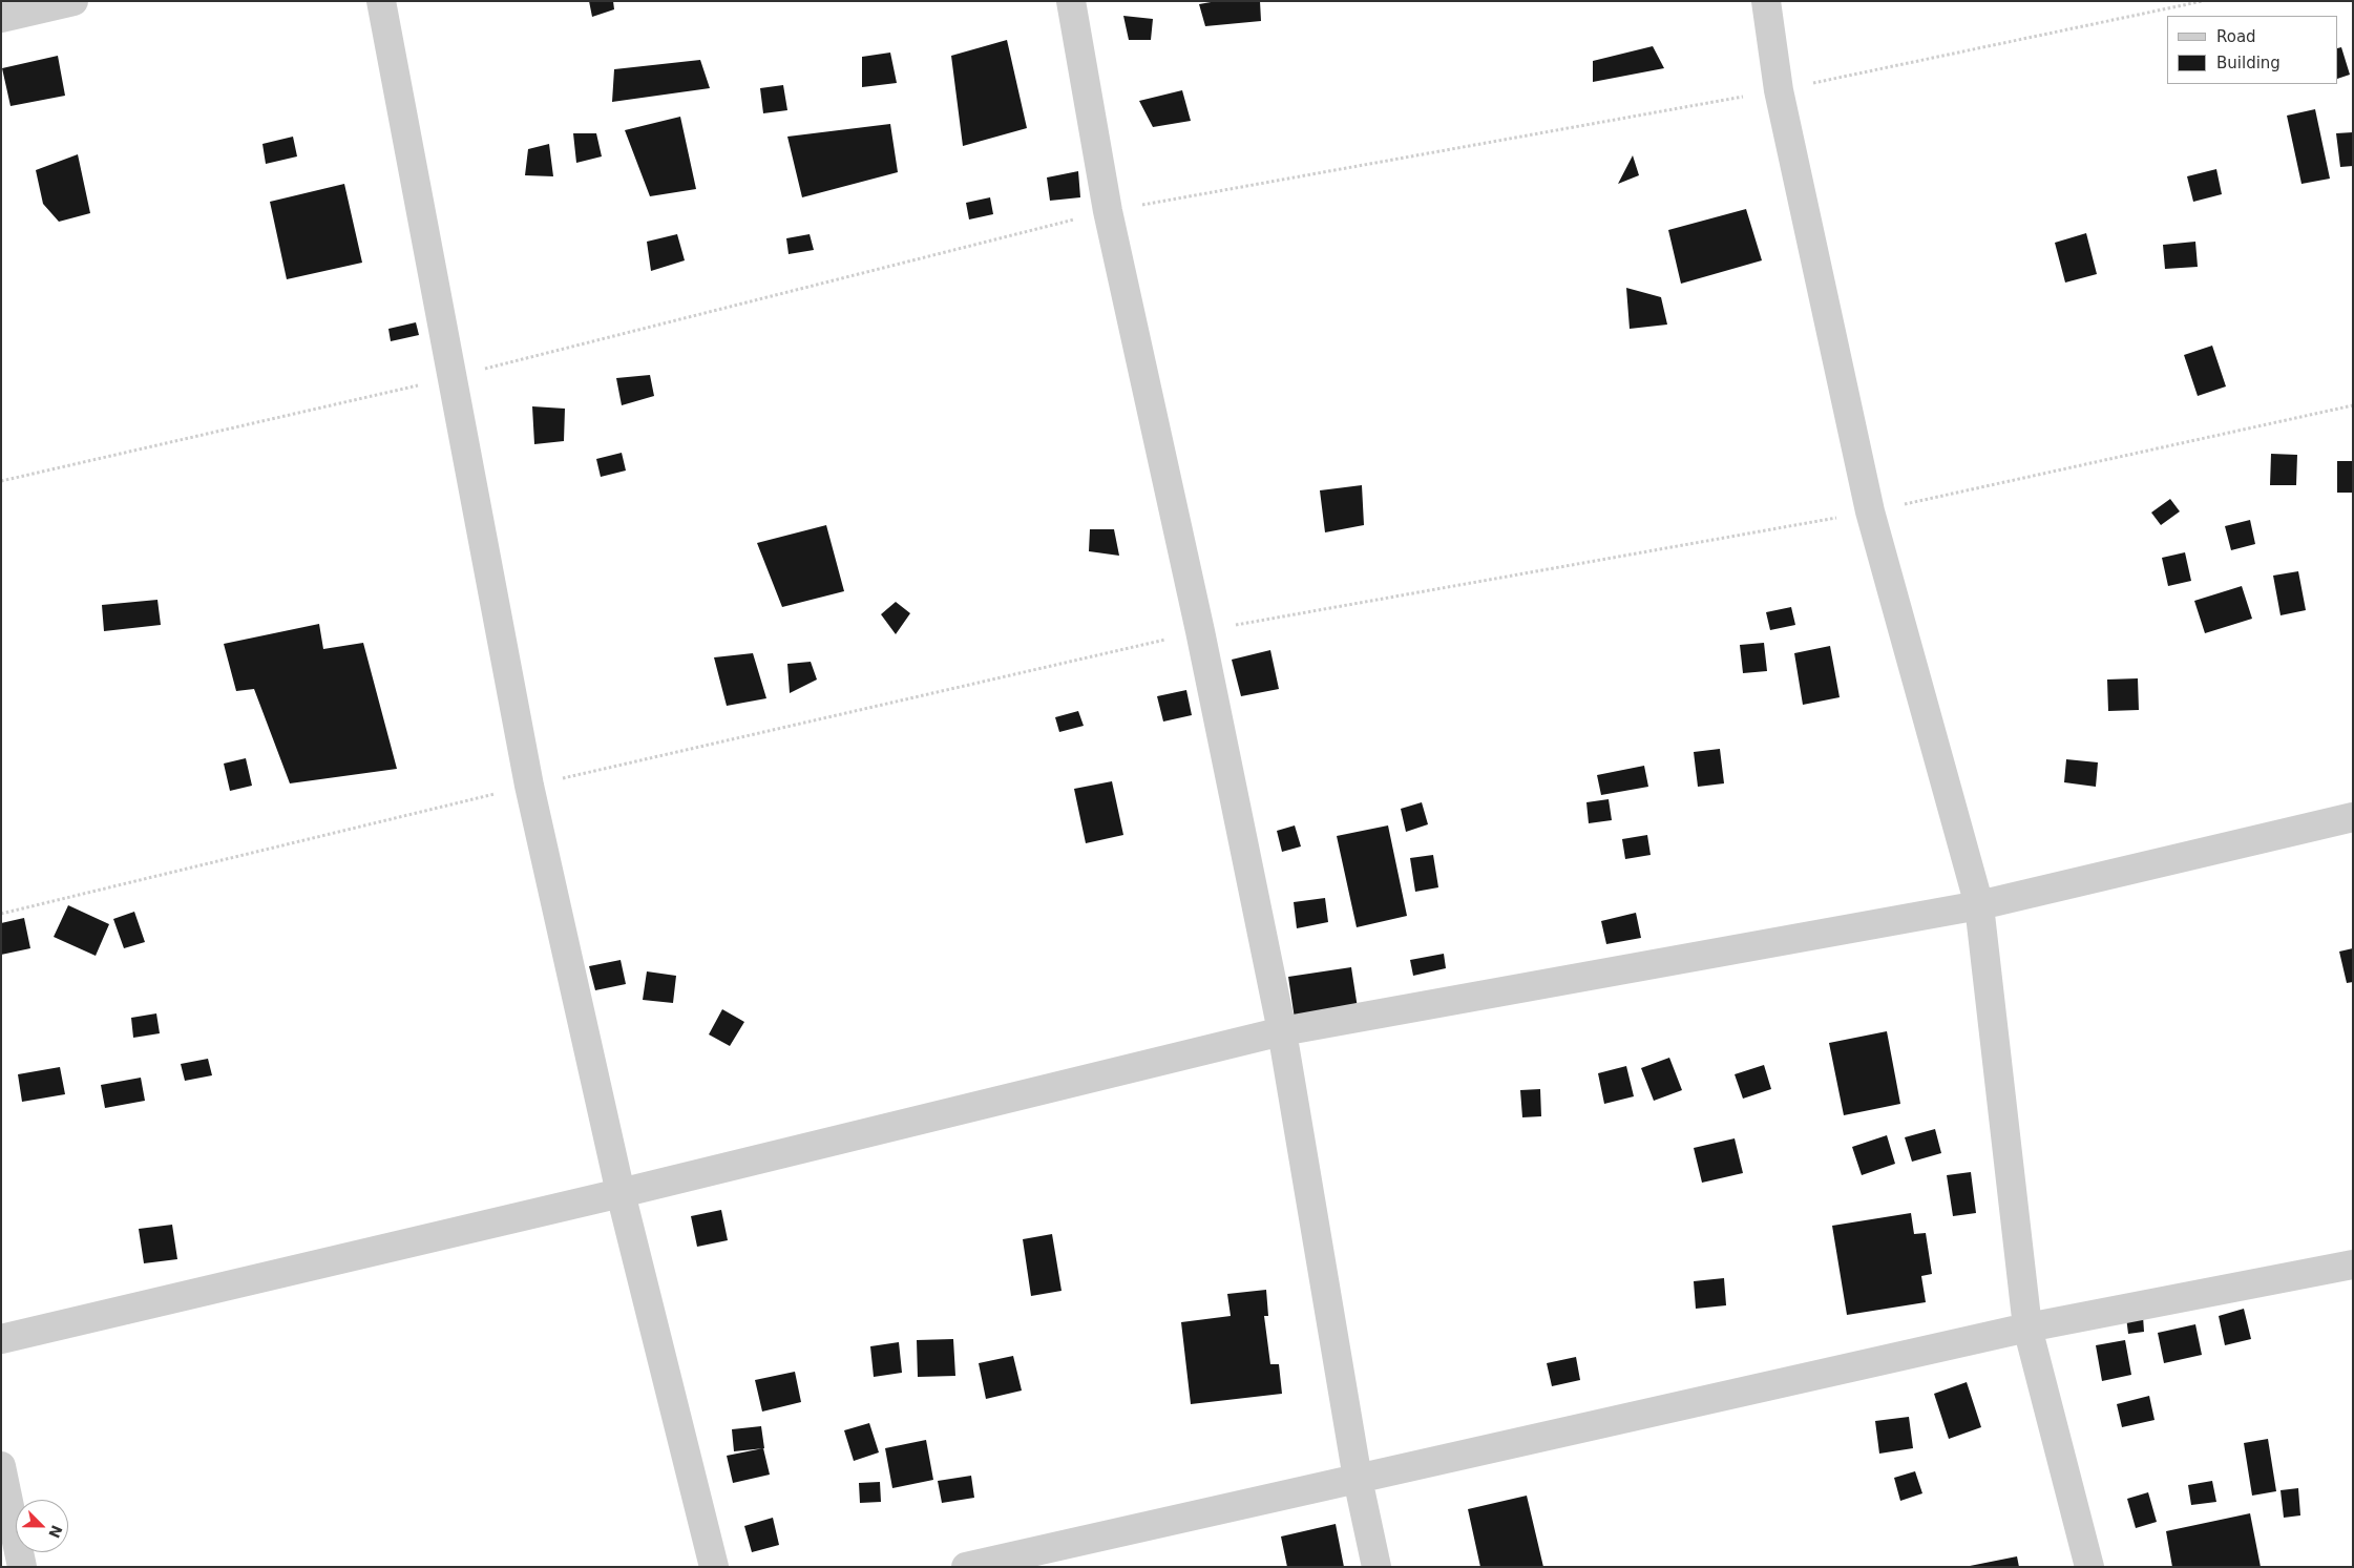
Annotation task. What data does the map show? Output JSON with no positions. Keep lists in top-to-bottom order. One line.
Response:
{"legend":["Road","Building"],"north":"bottom right"}
